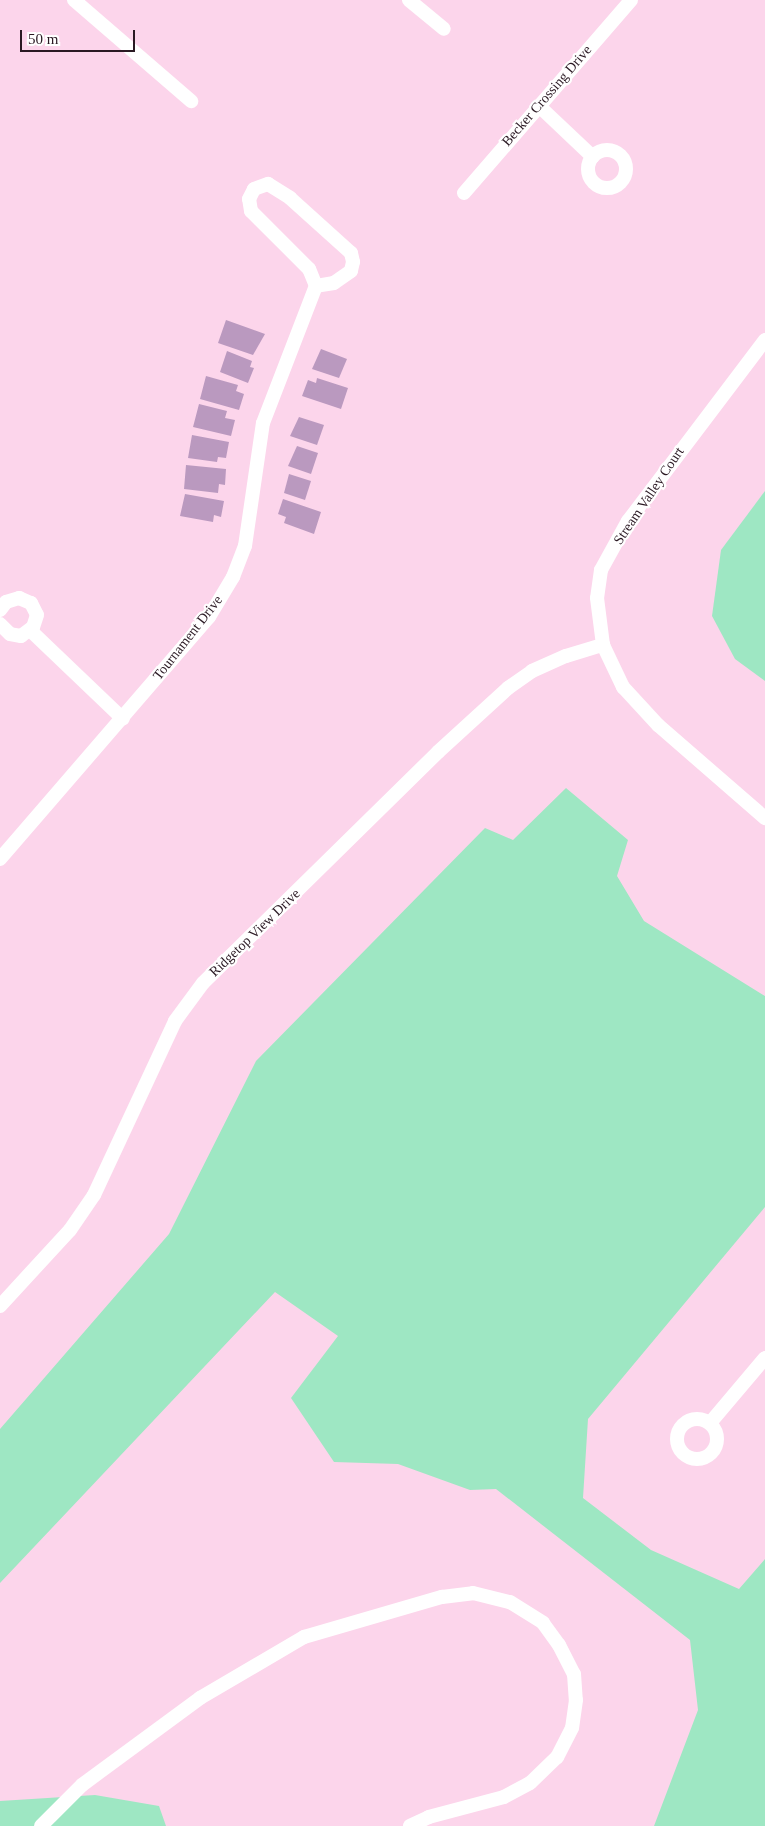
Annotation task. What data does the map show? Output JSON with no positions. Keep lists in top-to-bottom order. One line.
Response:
{"streets":{"street":["Becker Crossing Drive","Stream Valley Court","Tournament Drive","Ridgetop View Drive"]},"crossings":[["Stream Valley Court","Ridgetop View Drive"]],"scale_bar":"50 m"}
